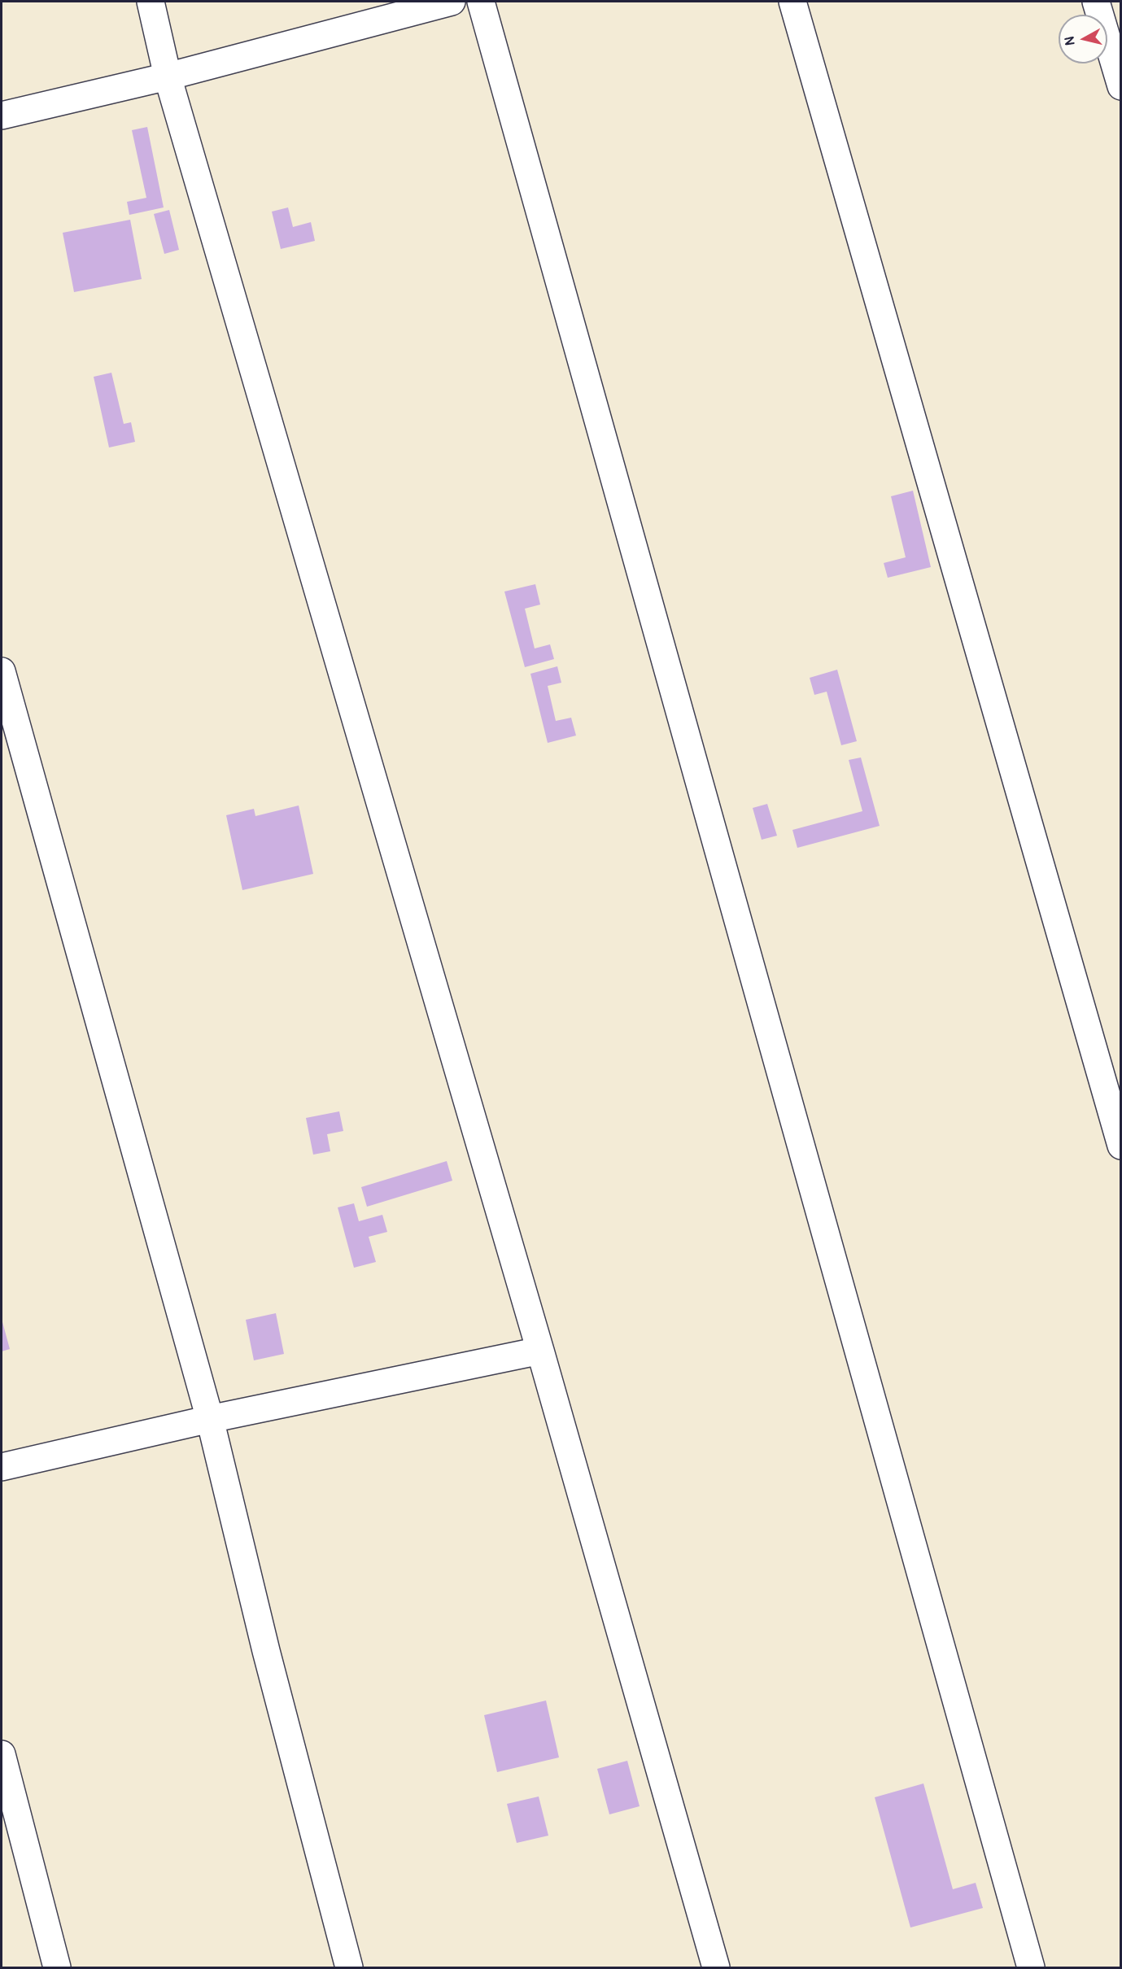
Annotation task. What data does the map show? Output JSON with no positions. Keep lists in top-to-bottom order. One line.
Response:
{"north":"left"}
